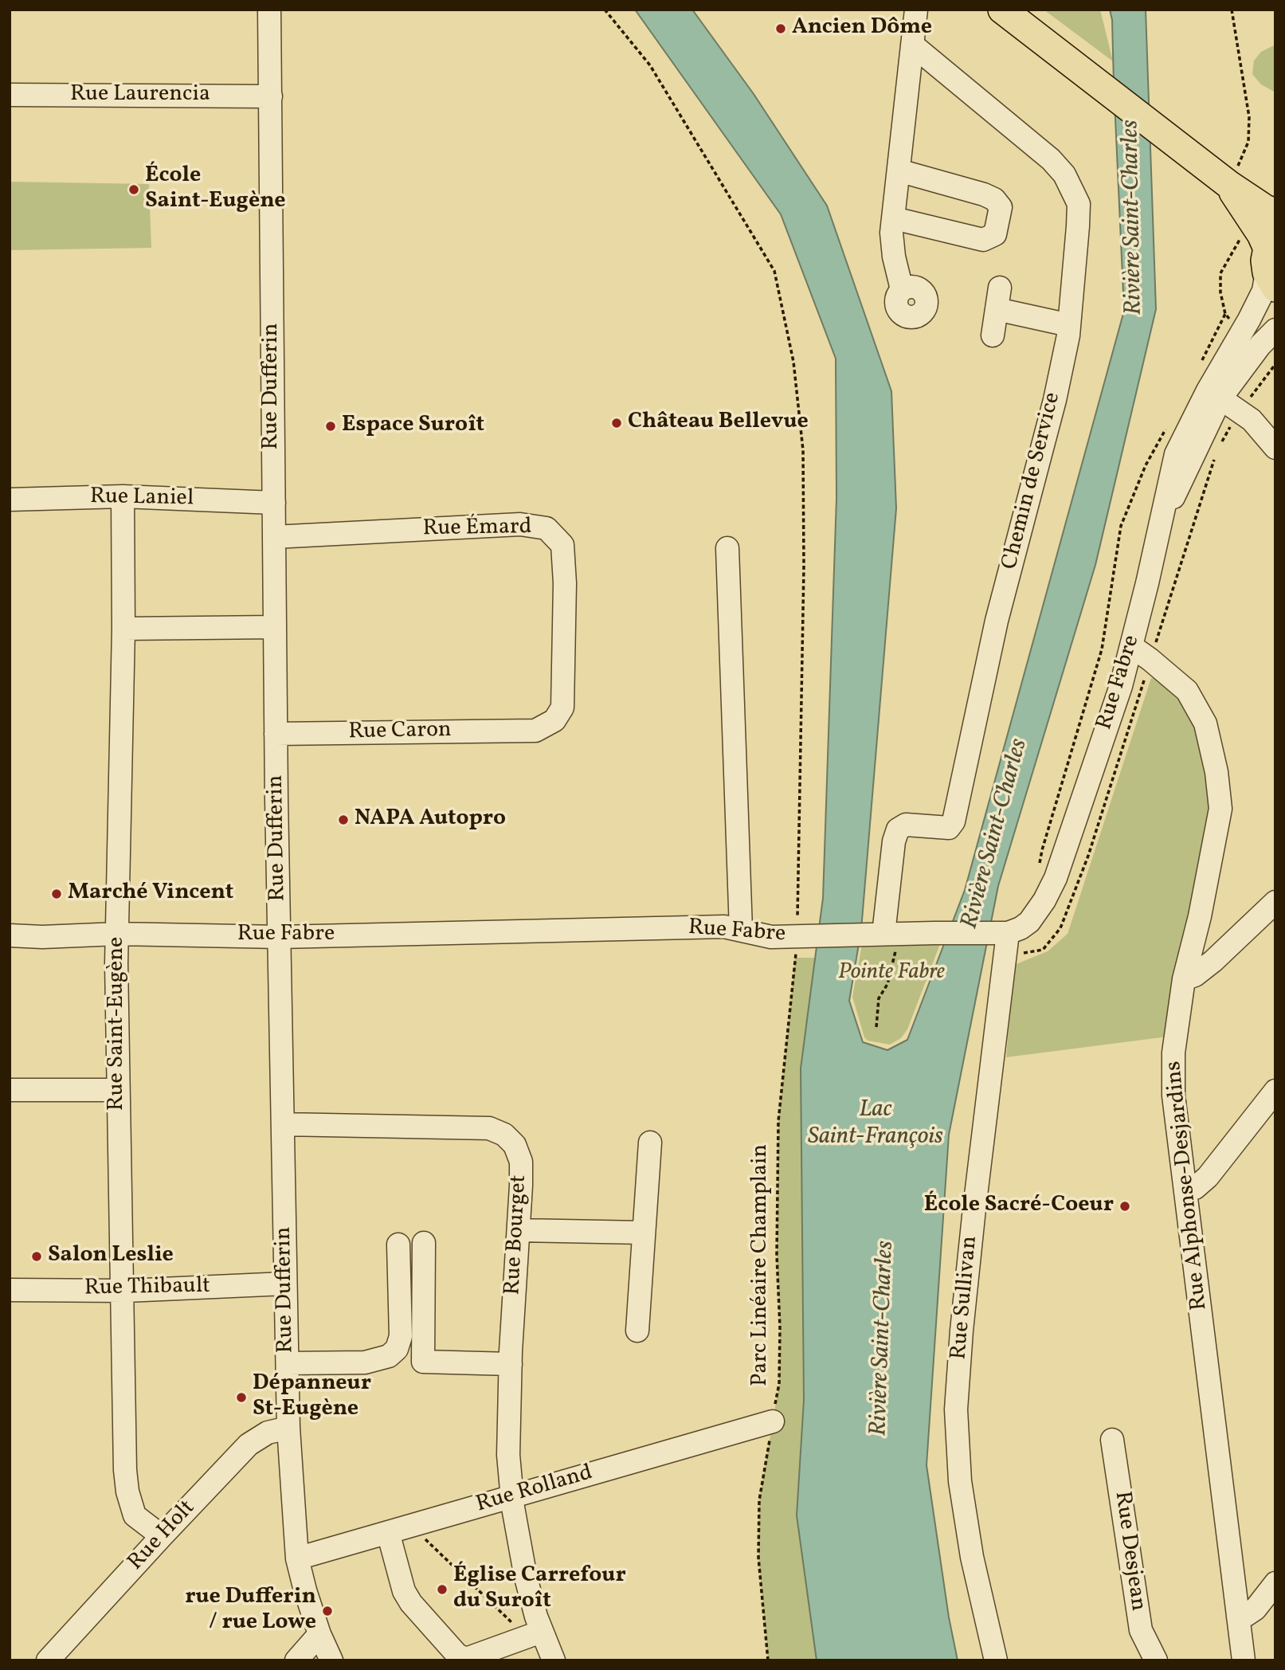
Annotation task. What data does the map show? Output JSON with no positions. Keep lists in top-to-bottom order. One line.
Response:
{"streets":{"street":["Rue Laurencia","Rue Dufferin","Chemin de Service","Rue Laniel","Rue Émard","Rue Fabre","Rue Caron","Rue Saint-Eugène","Rue Alphonse-Desjardins","Rue Bourget","Rue Thibault","Rue Sullivan","Rue Rolland","Rue Holt","Rue Desjean"],"path":["Parc Linéaire Champlain"]},"crossings":[["Rue Laurencia","Rue Dufferin"],["Rue Dufferin","Rue Laniel"],["Rue Dufferin","Rue Émard"],["Rue Dufferin","Rue Fabre"],["Rue Dufferin","Rue Caron"],["Rue Dufferin","Rue Bourget"],["Rue Dufferin","Rue Thibault"],["Rue Dufferin","Rue Rolland"],["Rue Dufferin","Rue Holt"],["Chemin de Service","Rue Fabre"],["Rue Laniel","Rue Saint-Eugène"],["Rue Émard","Rue Caron"],["Rue Fabre","Rue Saint-Eugène"],["Rue Fabre","Rue Alphonse-Desjardins"],["Rue Fabre","Parc Linéaire Champlain"],["Rue Fabre","Rue Sullivan"],["Rue Saint-Eugène","Rue Thibault"],["Rue Saint-Eugène","Rue Holt"],["Rue Bourget","Rue Rolland"],["Parc Linéaire Champlain","Rue Rolland"]],"water":["Rivière Saint-Charles","Lac Saint-François"],"parks":["Pointe Fabre"],"places":["Ancien Dôme","École Saint-Eugène","Château Bellevue","Espace Suroît","NAPA Autopro","Marché Vincent","École Sacré-Coeur","Salon Leslie","Dépanneur St-Eugène","Église Carrefour du Suroît","rue Dufferin / rue Lowe"]}
